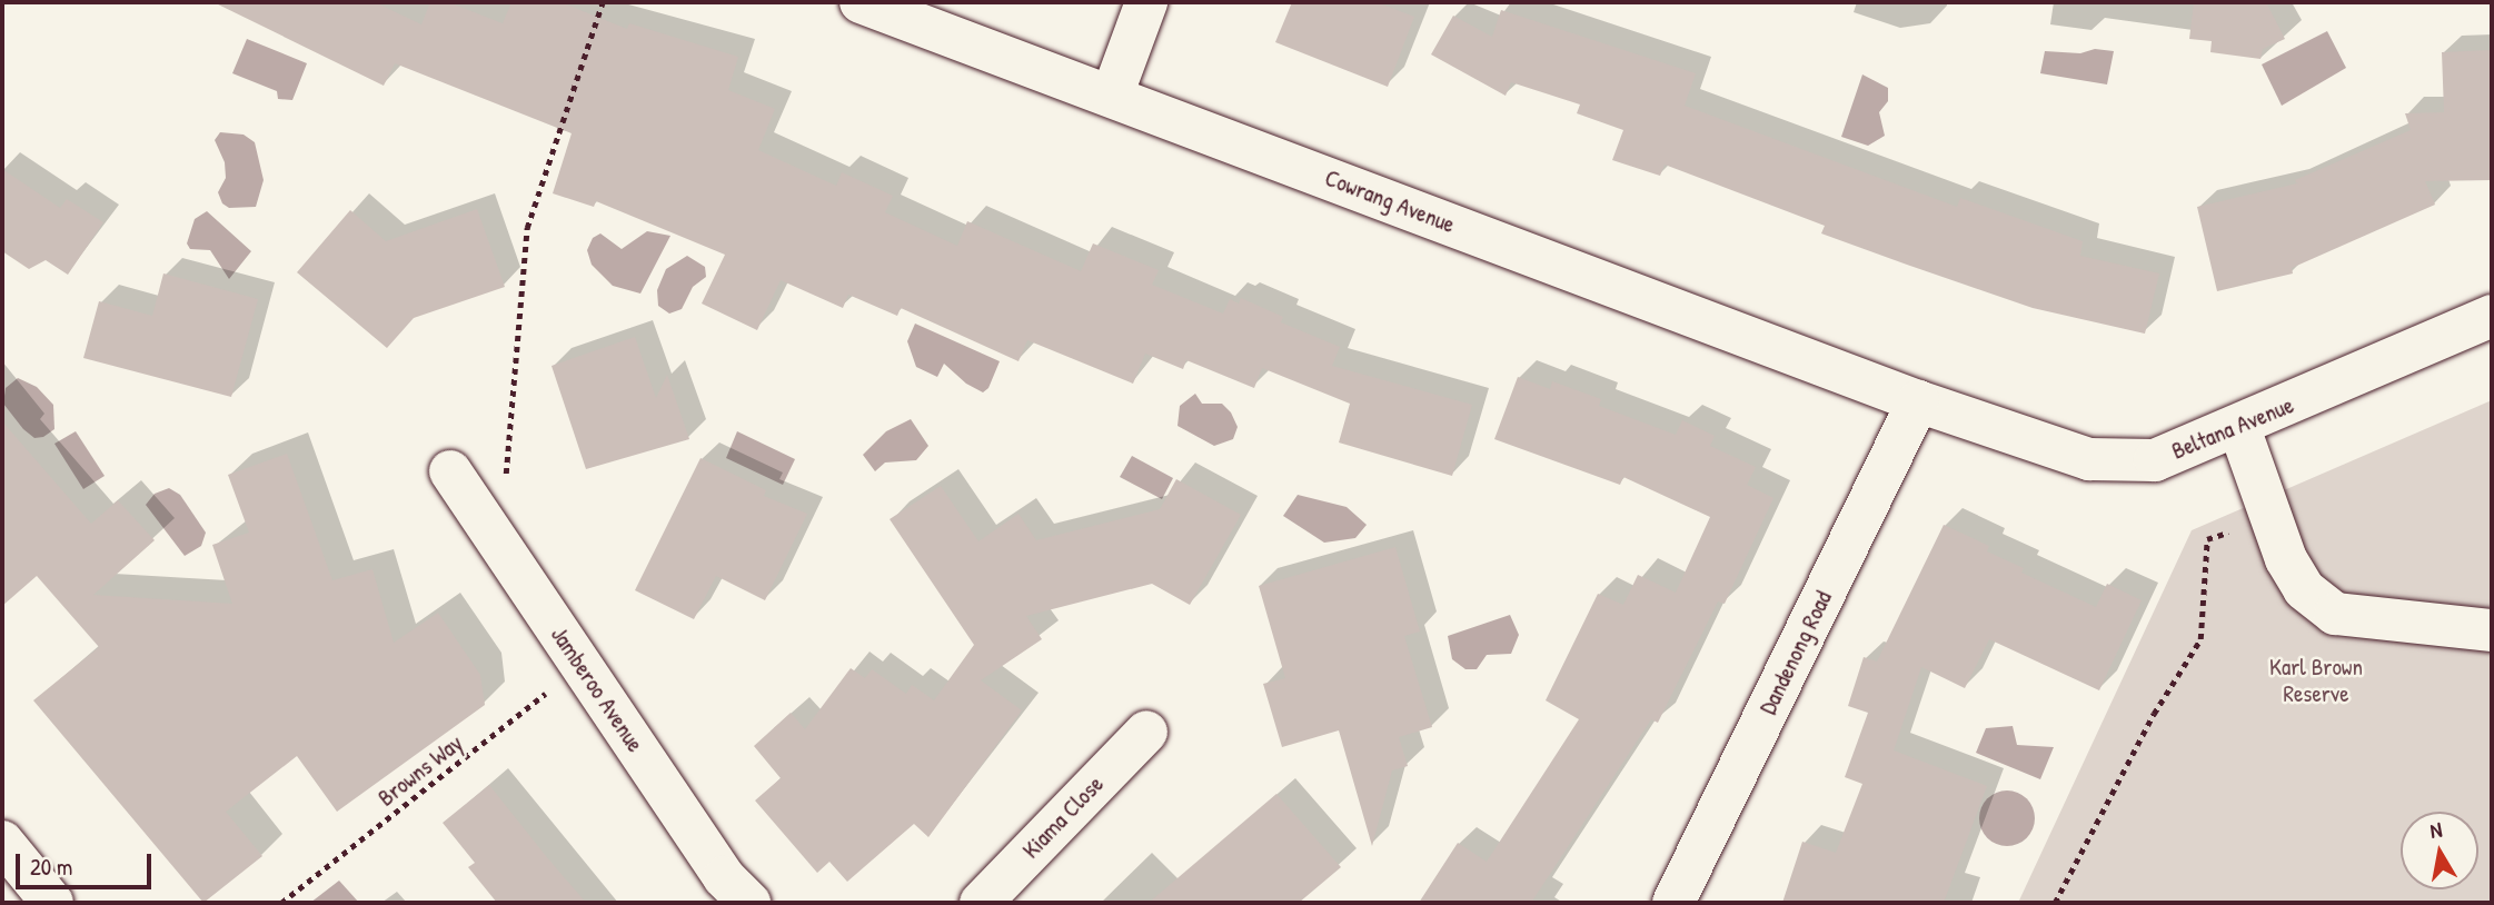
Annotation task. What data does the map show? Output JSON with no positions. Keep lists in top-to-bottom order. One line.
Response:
{"streets":{"street":["Cowrang Avenue","Beltana Avenue","Dandenong Road","Jamberoo Avenue","Kiama Close"],"path":["Browns Way"]},"crossings":[["Cowrang Avenue","Beltana Avenue"],["Cowrang Avenue","Dandenong Road"],["Beltana Avenue","Dandenong Road"],["Jamberoo Avenue","Browns Way"]],"parks":["Karl Brown Reserve"],"scale_bar":"20 m","north":"top"}
